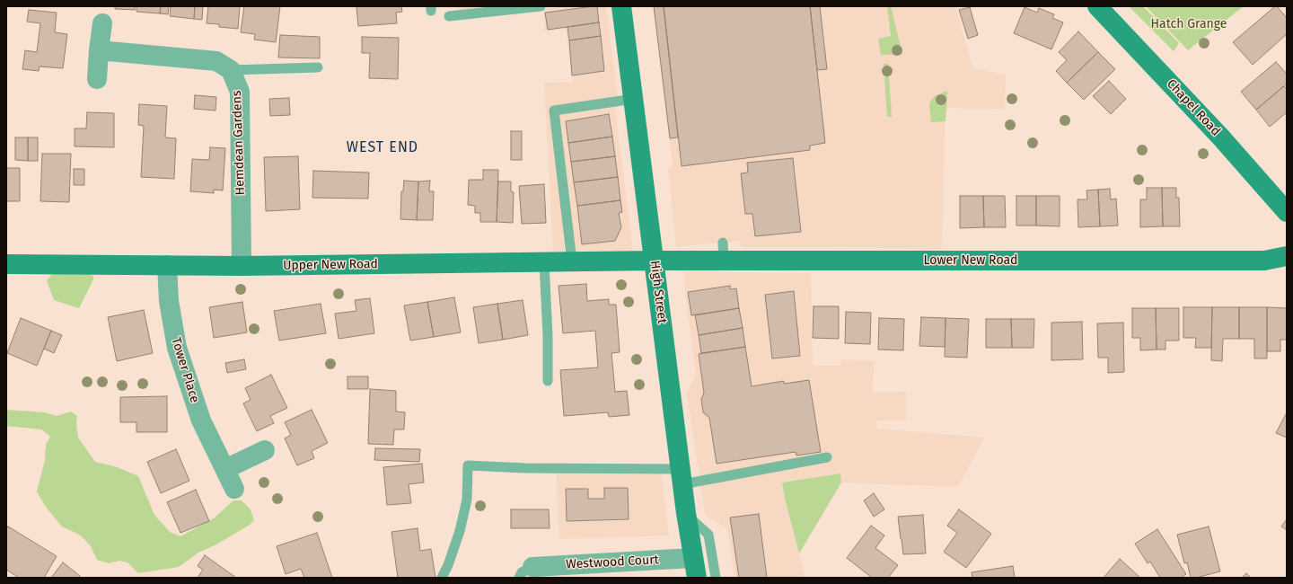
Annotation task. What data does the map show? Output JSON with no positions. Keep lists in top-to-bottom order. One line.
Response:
{"streets":{"street":["Chapel Road","Hemdean Gardens","Lower New Road","Upper New Road","High Street","Tower Place","Westwood Court"]},"crossings":[["Hemdean Gardens","Upper New Road"],["Lower New Road","Upper New Road"],["Lower New Road","High Street"],["Upper New Road","High Street"],["Upper New Road","Tower Place"],["High Street","Westwood Court"]],"districts":["WEST END"],"parks":["Hatch Grange"]}
